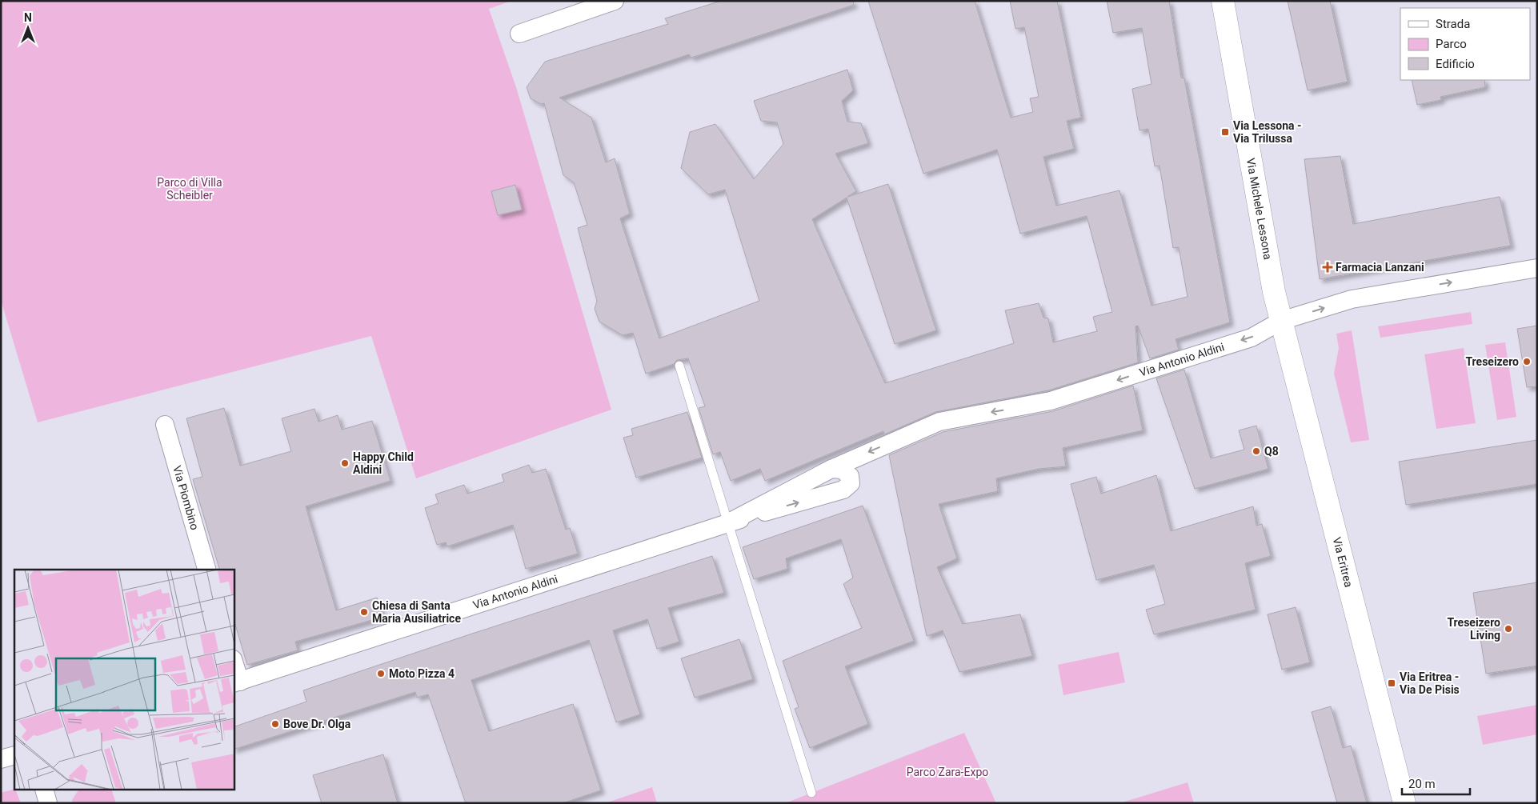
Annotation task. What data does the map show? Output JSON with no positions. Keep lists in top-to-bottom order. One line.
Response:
{"streets":{"street":["Via Michele Lessona","Via Antonio Aldini","Via Piombino","Via Eritrea"]},"crossings":[["Via Michele Lessona","Via Antonio Aldini"],["Via Michele Lessona","Via Eritrea"],["Via Antonio Aldini","Via Eritrea"]],"parks":["Parco di Villa Scheibler","Parco Zara-Expo"],"places":{"transit":["Via Lessona - Via Trilussa","Via Eritrea - Via De Pisis"],"health":["Farmacia Lanzani"],"other":["Treseizero","Q8","Happy Child Aldini","Chiesa di Santa Maria Ausiliatrice","Treseizero Living","Moto Pizza 4","Bove Dr. Olga"]},"legend":["Strada","Parco","Edificio"],"scale_bar":"20 m","north":"top"}
